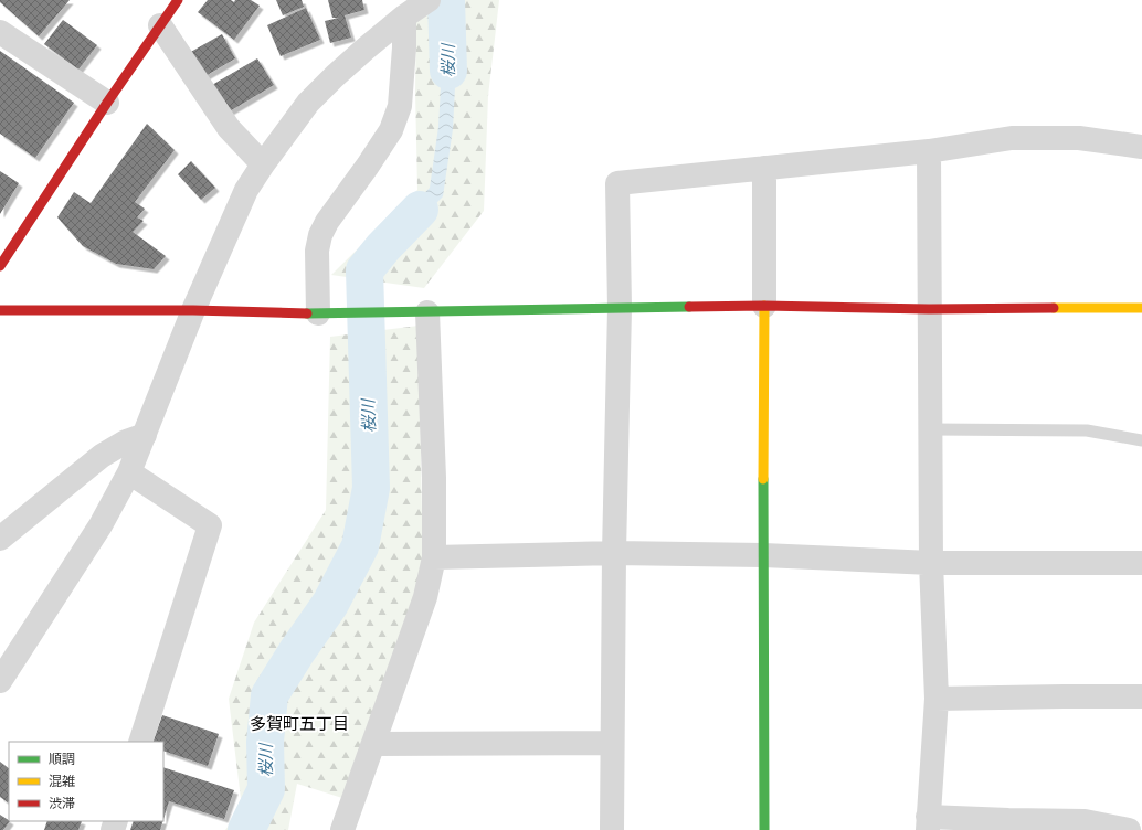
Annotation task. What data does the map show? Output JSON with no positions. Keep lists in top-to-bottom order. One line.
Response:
{"districts":["多賀町五丁目"],"water":["桜川"],"legend":["順調","混雑","渋滞"]}
